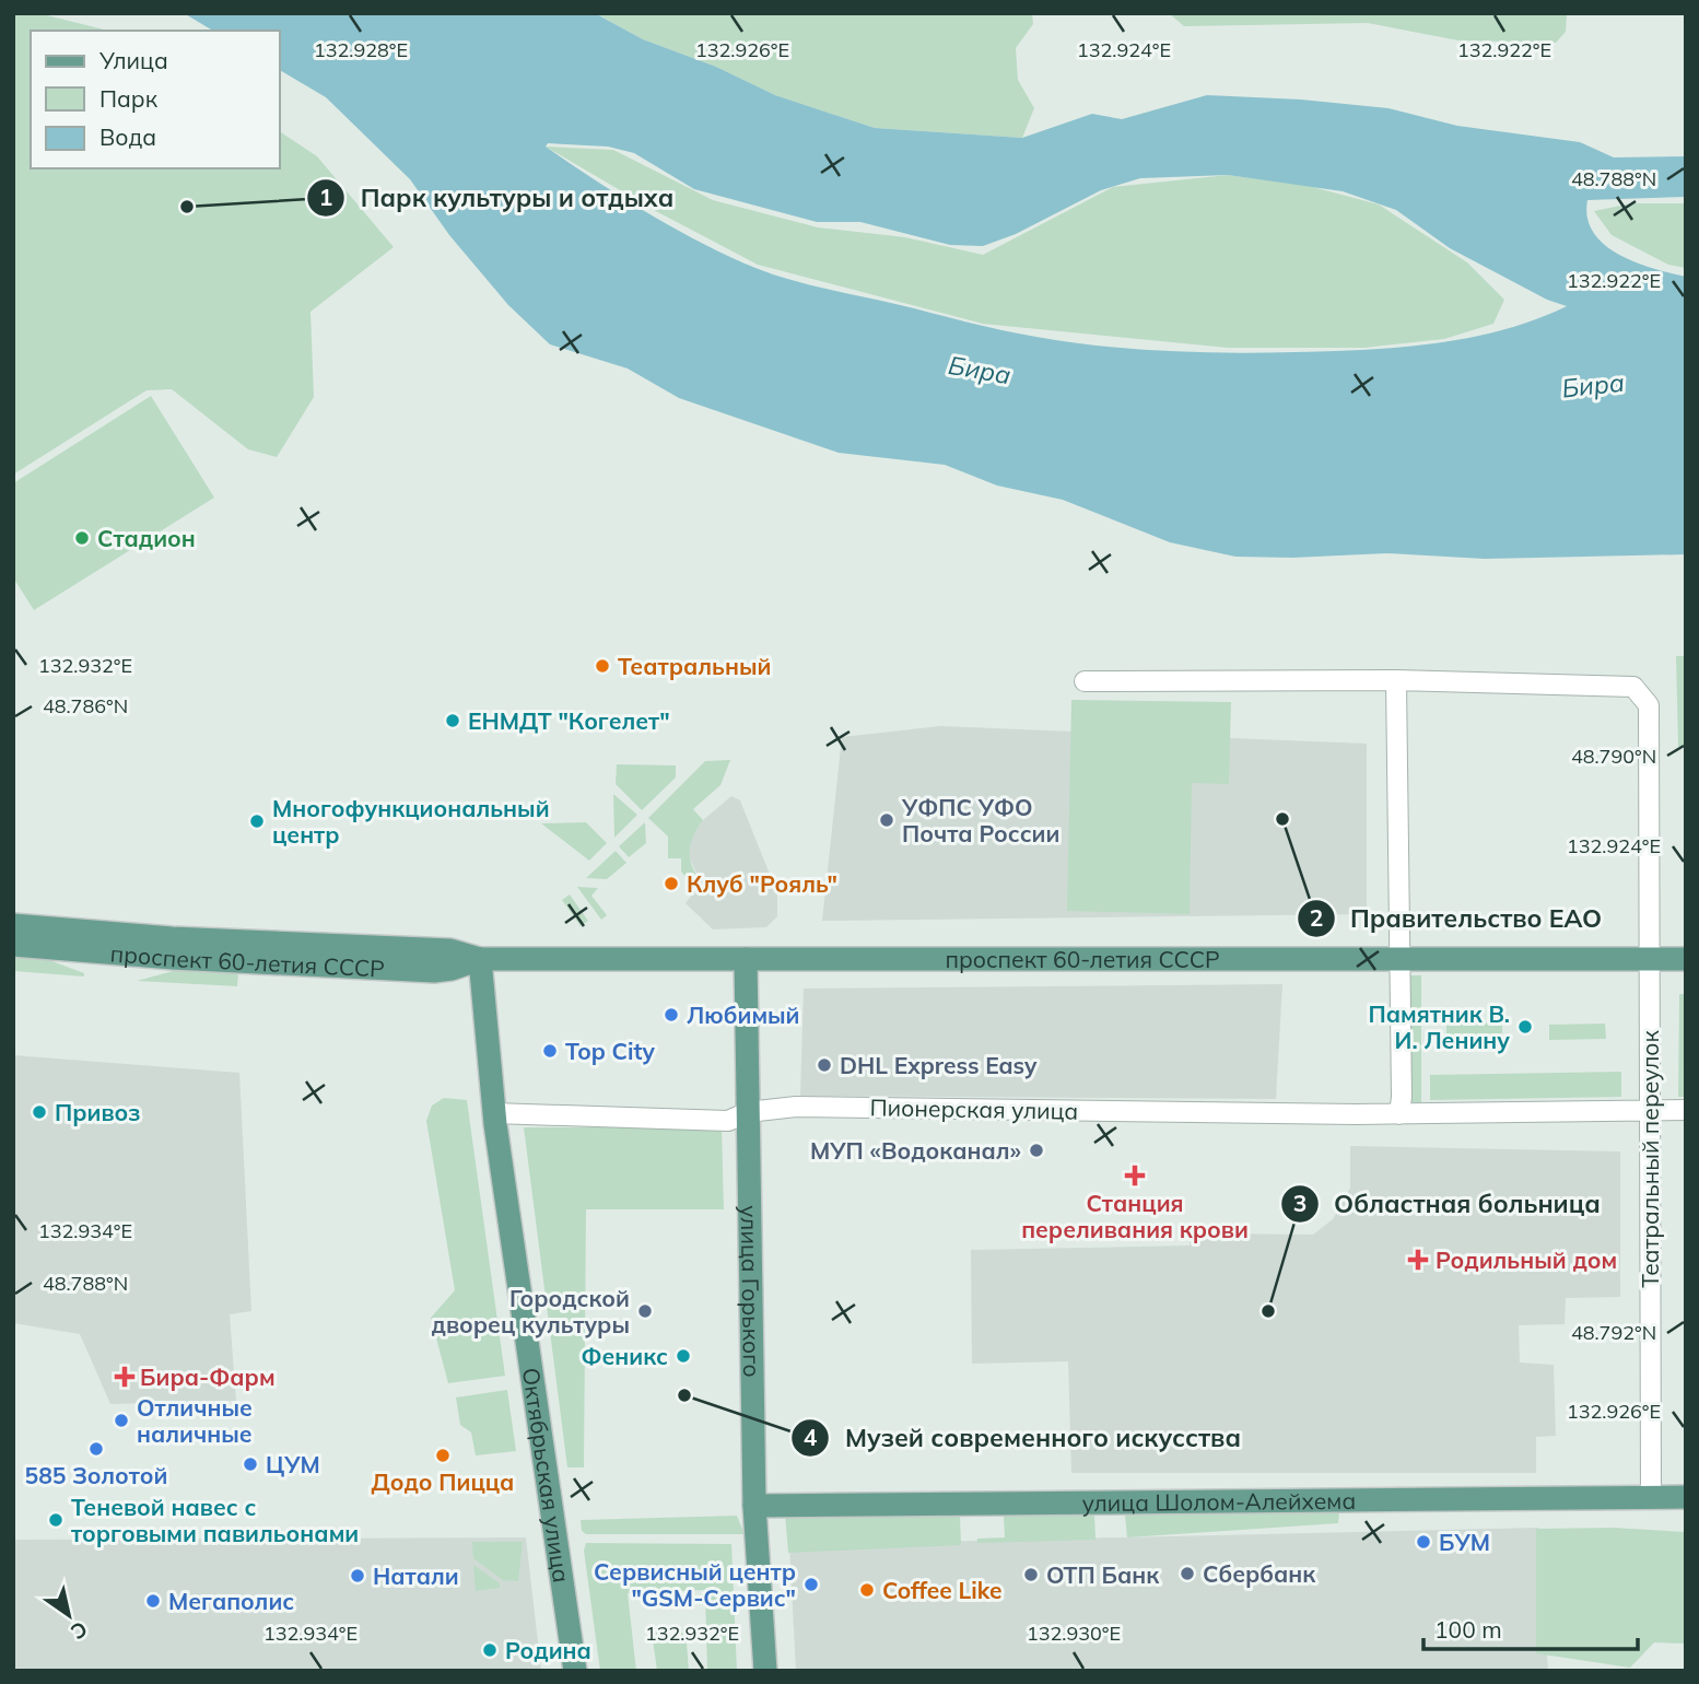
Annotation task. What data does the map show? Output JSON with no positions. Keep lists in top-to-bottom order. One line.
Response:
{"streets":{"main road":["проспект 60-летия СССР","улица Горького","Октябрьская улица","улица Шолом-Алейхема"],"street":["Пионерская улица","Театральный переулок"]},"crossings":[["проспект 60-летия СССР","Театральный переулок"],["проспект 60-летия СССР","улица Горького"],["проспект 60-летия СССР","Октябрьская улица"],["Пионерская улица","Театральный переулок"],["Пионерская улица","улица Горького"],["Пионерская улица","Октябрьская улица"],["Театральный переулок","улица Шолом-Алейхема"],["улица Горького","улица Шолом-Алейхема"]],"water":["Бира"],"places":{"other":["Парк культуры и отдыха","Стадион","Театральный","ЕНМДТ \"Когелет\"","Правительство ЕАО","УФПС УФО Почта России","Многофункциональный центр","Клуб \"Рояль\"","Любимый","Памятник В. И. Ленину","Top City","DHL Express Easy","Привоз","МУП «Водоканал»","Городской дворец культуры","Областная больница","Феникс","Музей современного искусства","Отличные наличные","585 Золотой","Додо Пицца","ЦУМ","Теневой навес с торговыми павильонами","БУМ","Сбербанк","ОТП Банк","Натали","Сервисный центр \"GSM-Сервис\"","Coffee Like","Мегаполис","Родина"],"health":["Станция переливания крови","Родильный дом","Бира-Фарм"]},"legend":["Улица","Парк","Вода"],"scale_bar":"100 m","north":"bottom right","coordinates":["132.928°E","132.926°E","132.924°E","132.922°E","48.788°N","132.932°E","48.786°N","48.790°N","132.934°E","48.792°N","132.930°E"]}
